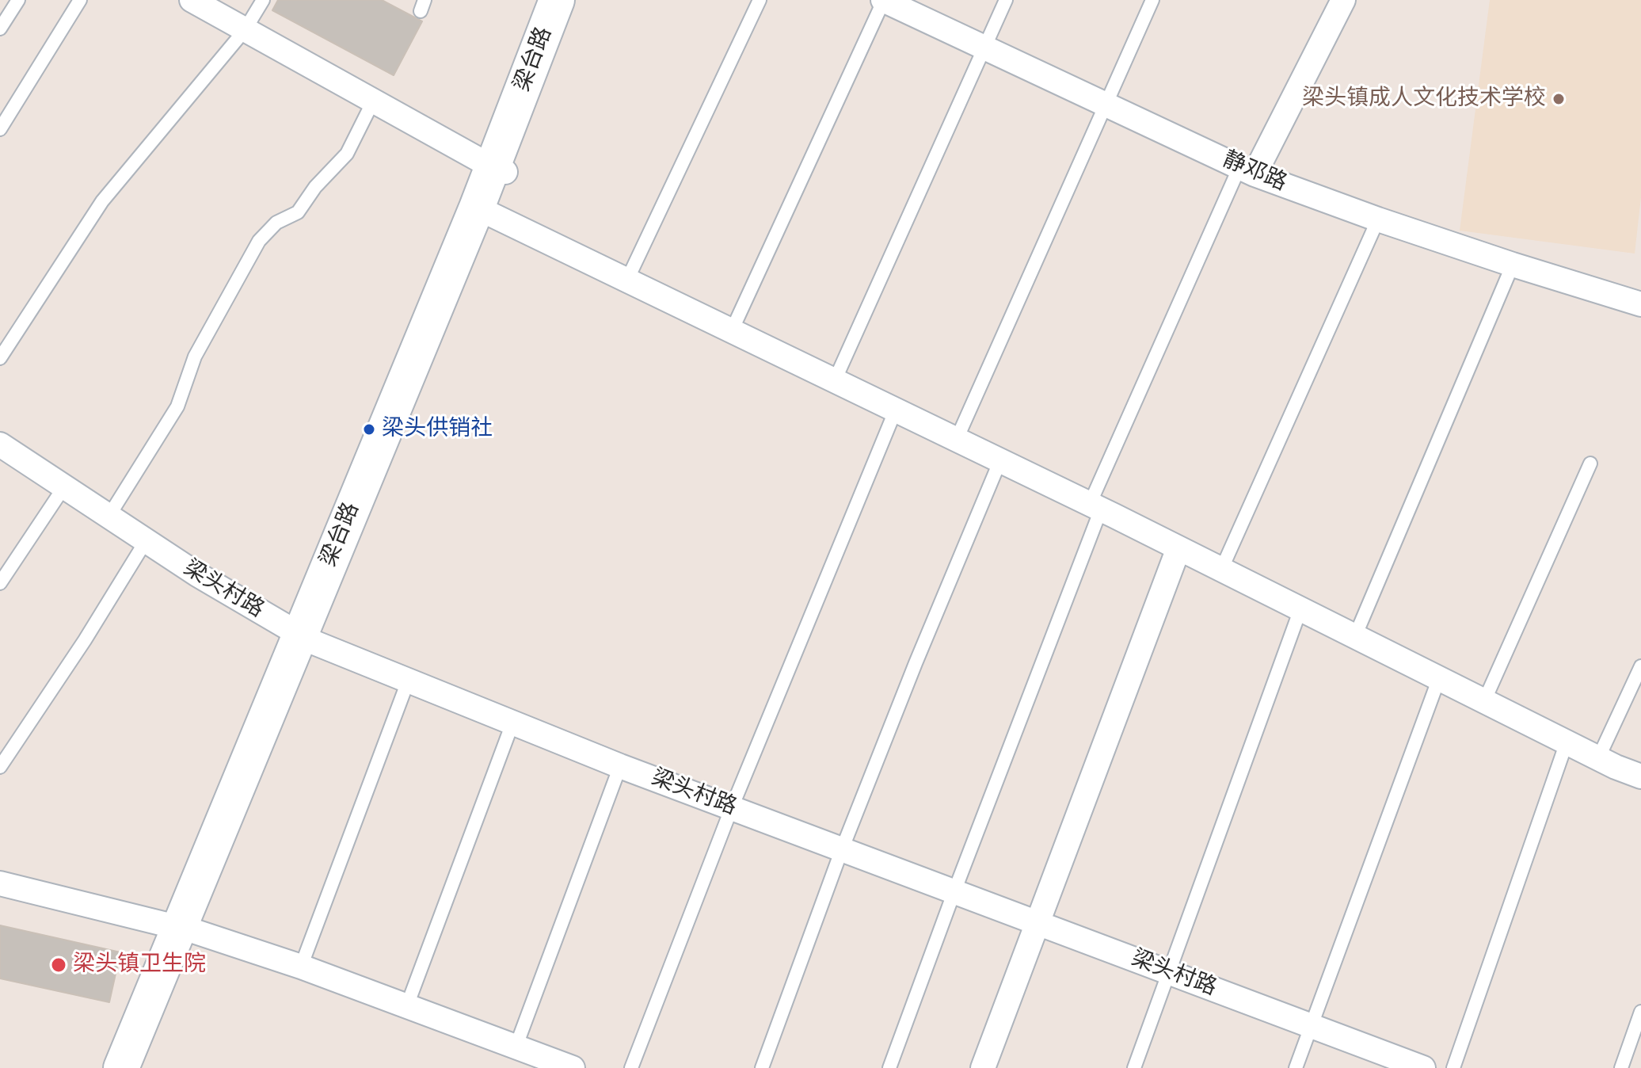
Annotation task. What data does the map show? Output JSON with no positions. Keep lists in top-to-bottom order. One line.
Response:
{"streets":{"main road":["梁台路"],"street":["静邓路","梁头村路"]},"crossings":[["梁台路","梁头村路"]],"places":["梁头镇成人文化技术学校","梁头供销社","梁头镇卫生院"]}
